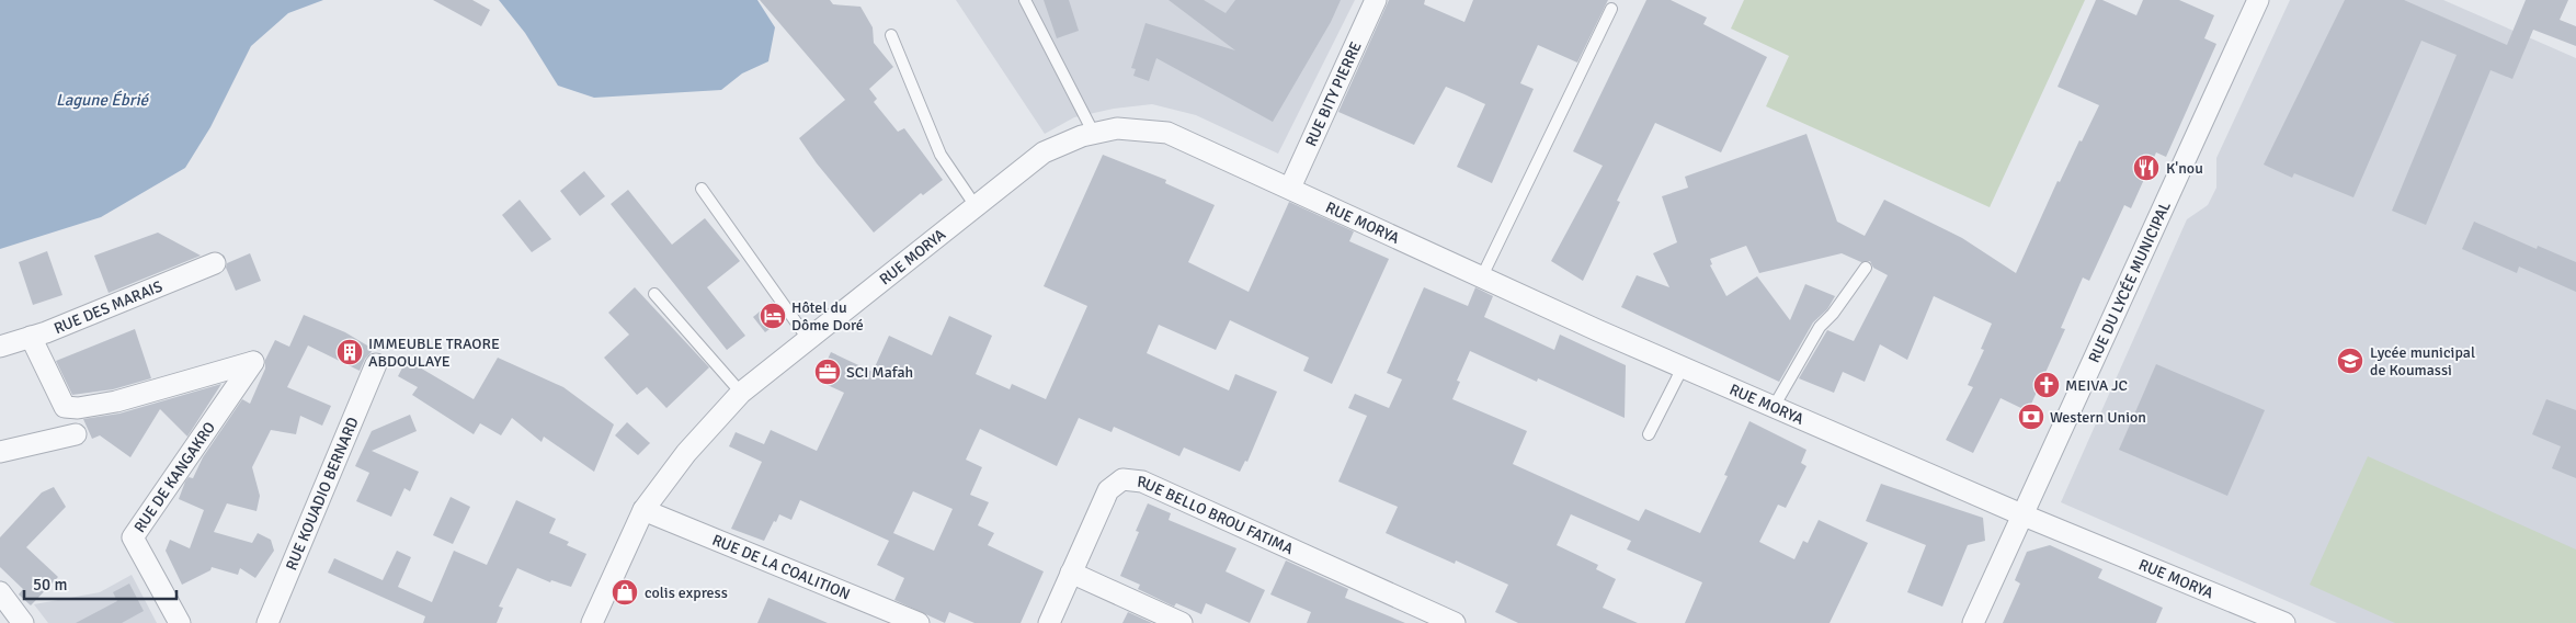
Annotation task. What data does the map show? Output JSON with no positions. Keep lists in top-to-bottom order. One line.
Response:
{"streets":{"street":["RUE BITY PIERRE","RUE MORYA","RUE DU LYCÉE MUNICIPAL","RUE DES MARAIS","RUE DE KANGAKRO","RUE KOUADIO BERNARD","RUE BELLO BROU FATIMA","RUE DE LA COALITION"]},"crossings":[["RUE BITY PIERRE","RUE MORYA"],["RUE MORYA","RUE DU LYCÉE MUNICIPAL"],["RUE MORYA","RUE DE LA COALITION"],["RUE DES MARAIS","RUE DE KANGAKRO"]],"water":["Lagune Ébrié"],"places":{"restaurant":["K'nou"],"hotel":["Hôtel du Dôme Doré"],"building":["IMMEUBLE TRAORE ABDOULAYE"],"school or university":["Lycée municipal de Koumassi"],"office":["SCI Mafah"],"church":["MEIVA JC"],"bank":["Western Union"],"shop":["colis express"]},"scale_bar":"50 m"}
